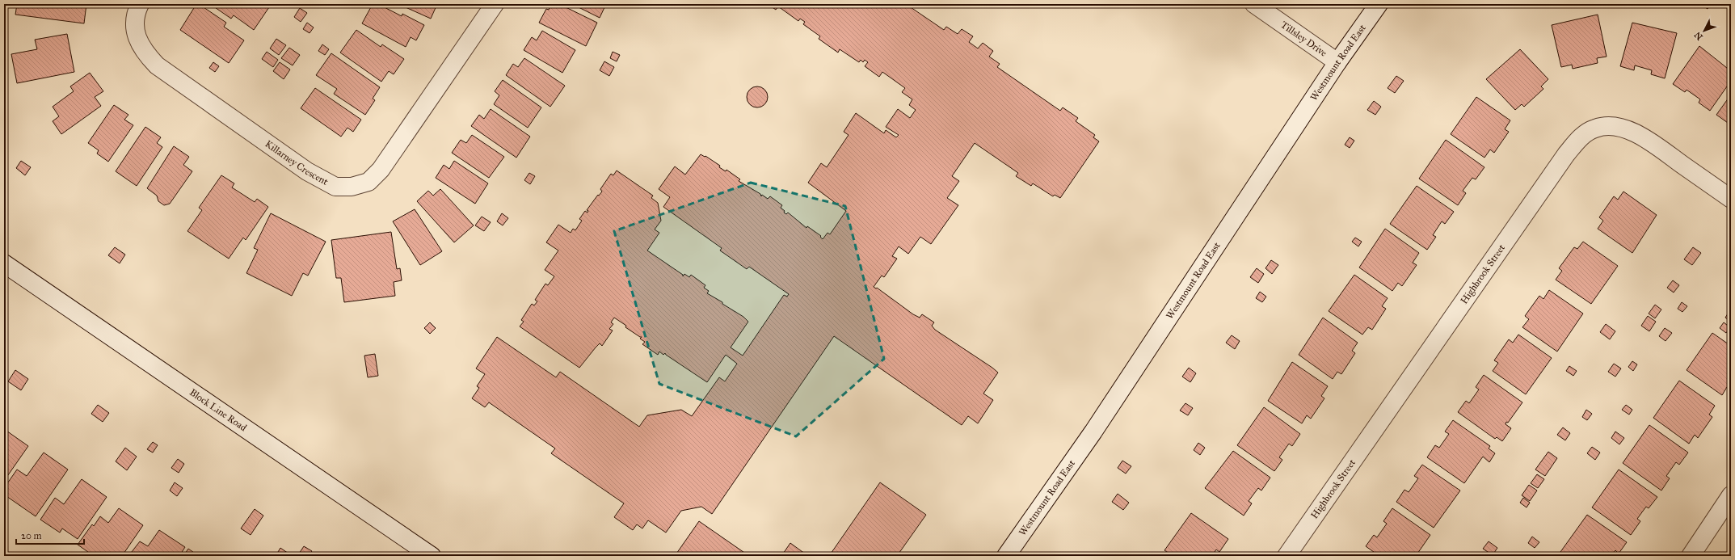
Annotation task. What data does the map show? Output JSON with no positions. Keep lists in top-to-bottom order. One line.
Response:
{"streets":{"street":["Tillsley Drive","Westmount Road East","Killarney Crescent","Highbrook Street","Block Line Road"]},"crossings":[["Tillsley Drive","Westmount Road East"]],"scale_bar":"20 m","north":"bottom left"}
